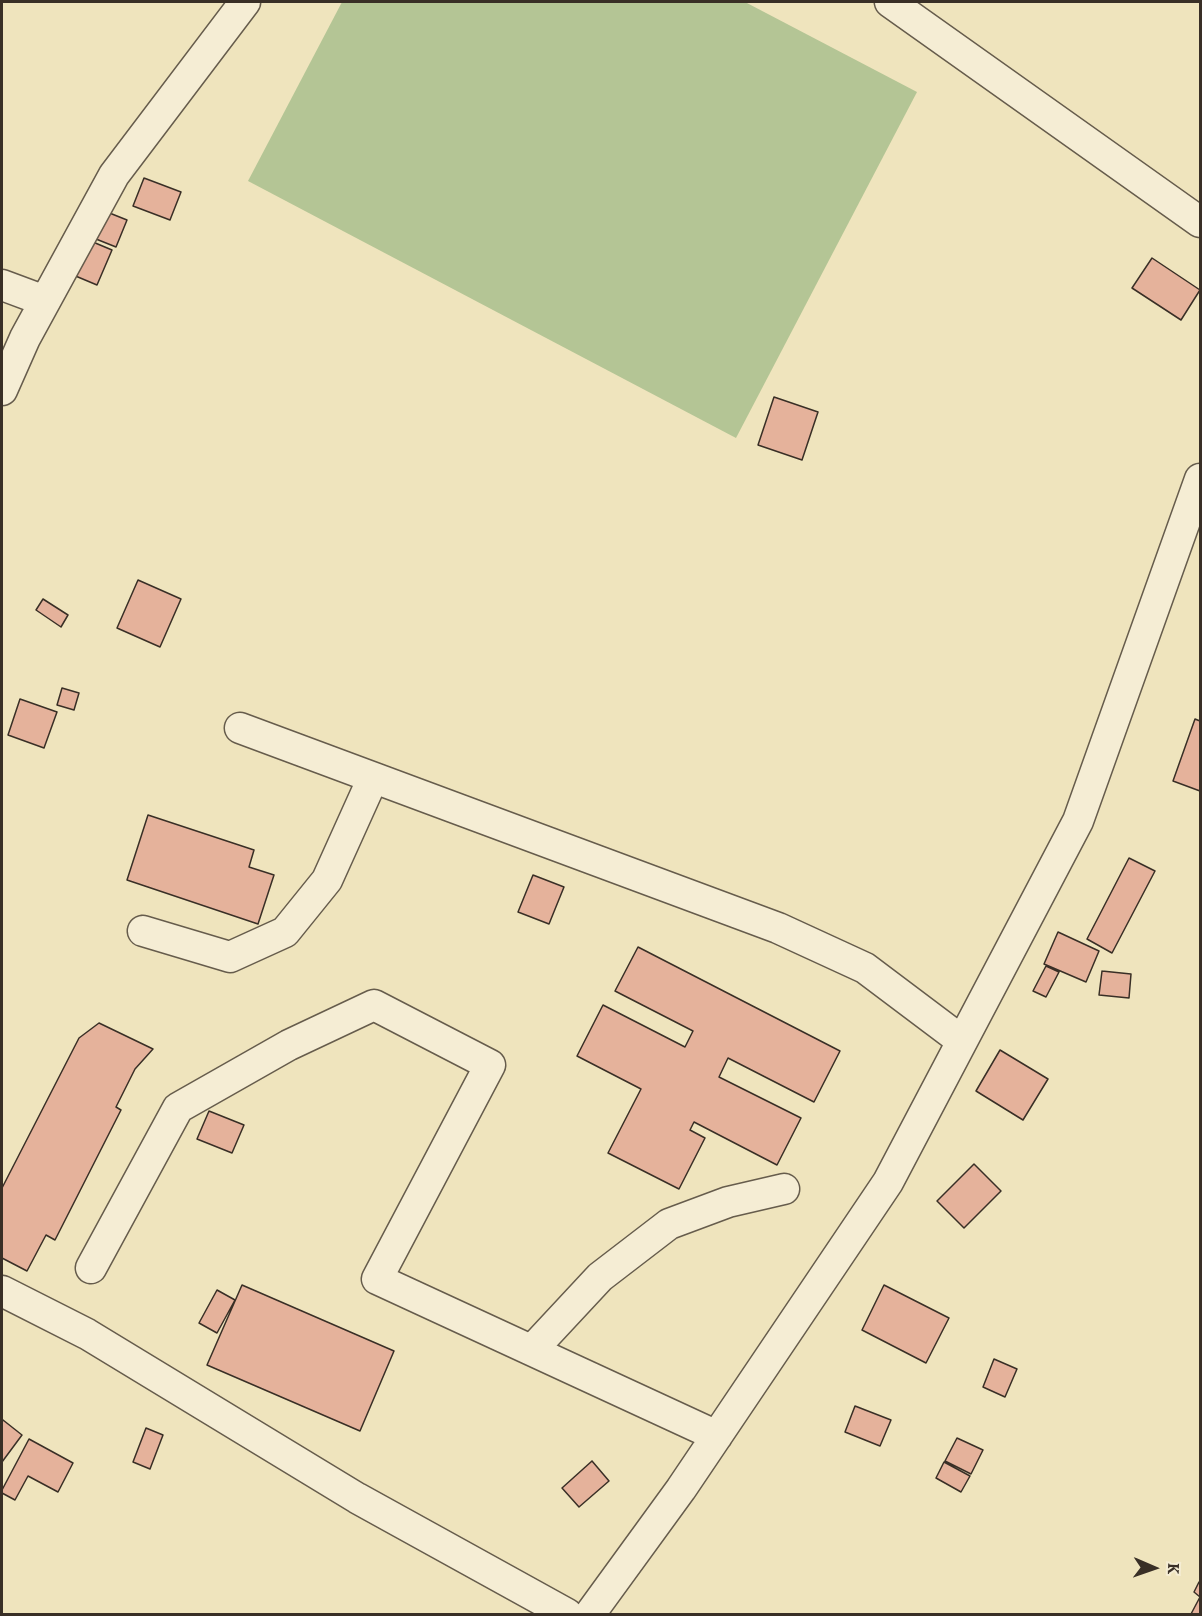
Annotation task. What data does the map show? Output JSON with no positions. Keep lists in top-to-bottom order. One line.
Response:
{"north":"right"}
